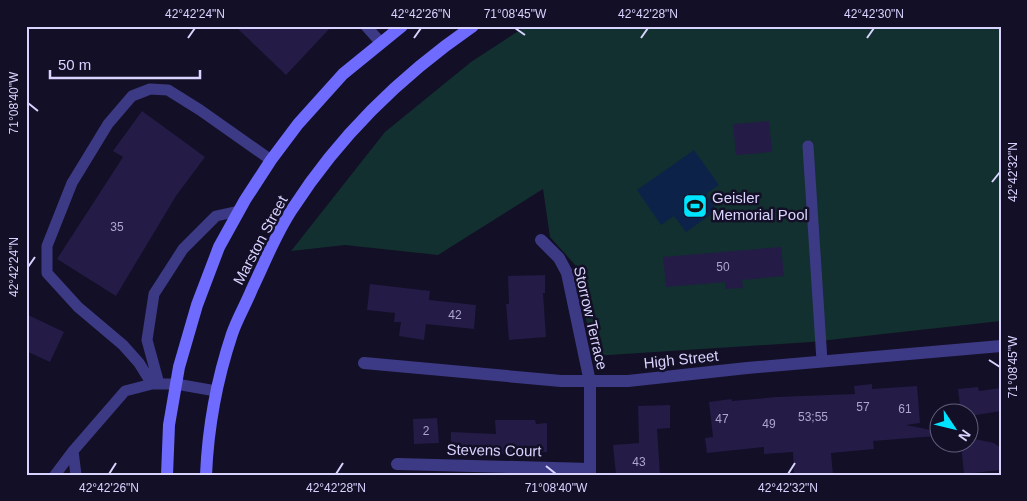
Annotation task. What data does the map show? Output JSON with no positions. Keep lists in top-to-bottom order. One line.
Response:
{"streets":{"main road":["Marston Street"],"street":["Storrow Terrace","High Street","Stevens Court"]},"crossings":[["Storrow Terrace","High Street"],["Storrow Terrace","Stevens Court"]],"places":{"sports":["Geisler Memorial Pool"]},"house_numbers":["35","50","42","57","61","53;55","47","49","2","43"],"scale_bar":"50 m","north":"bottom right","coordinates":["42°42'24\"N","42°42'26\"N","71°08'45\"W","42°42'28\"N","42°42'30\"N","71°08'40\"W","42°42'32\"N"]}
